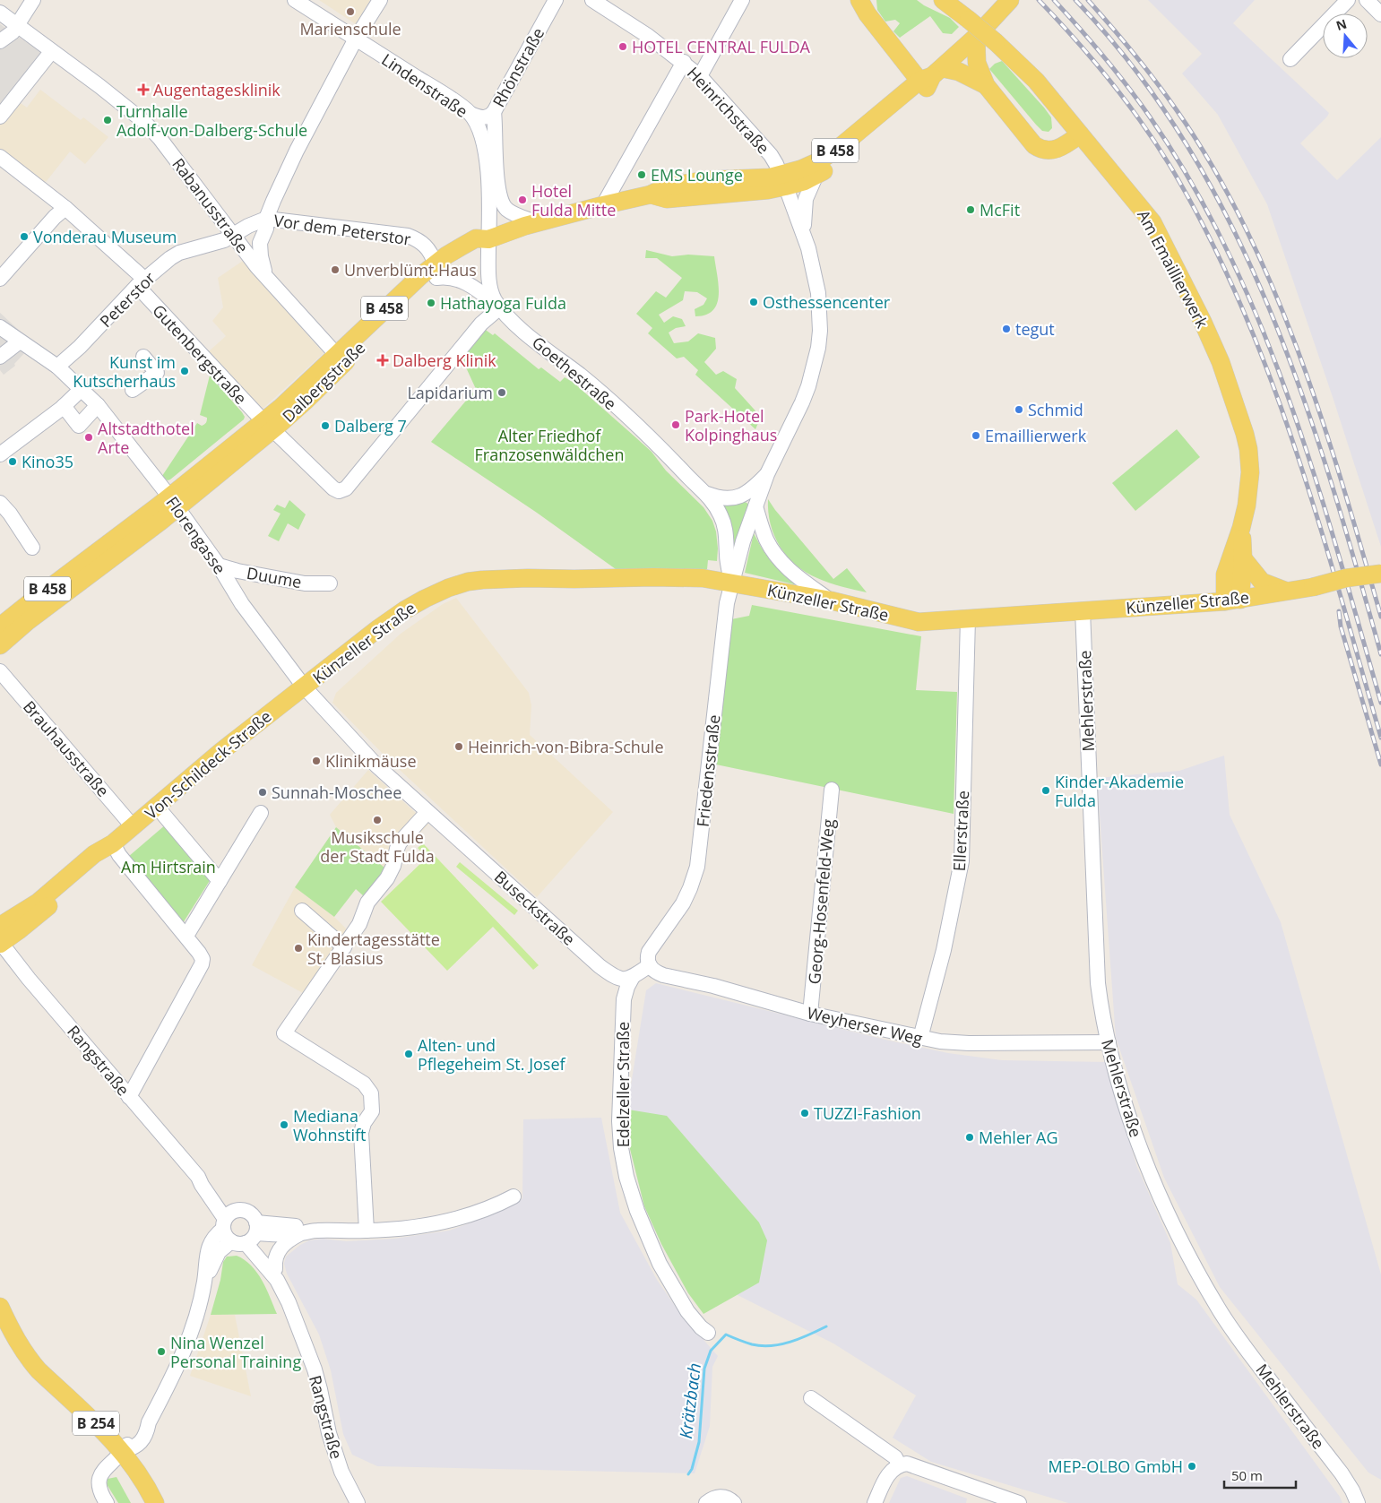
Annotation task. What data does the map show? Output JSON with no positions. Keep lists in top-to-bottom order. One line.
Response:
{"streets":{"main road":["B 458","Am Emaillierwerk","Dalbergstraße","Künzeller Straße","Von-Schildeck-Straße","B 254"],"street":["Rhönstraße","Lindenstraße","Heinrichstraße","Rabanusstraße","Vor dem Peterstor","Peterstor","Gutenbergstraße","Goethestraße","Florengasse","Duume","Mehlerstraße","Brauhausstraße","Friedensstraße","Ellerstraße","Georg-Hosenfeld-Weg","Buseckstraße","Weyherser Weg","Rangstraße","Edelzeller Straße"]},"crossings":[["Rhönstraße","Lindenstraße"],["Lindenstraße","B 458"],["Lindenstraße","Goethestraße"],["Lindenstraße","Dalbergstraße"],["Heinrichstraße","B 458"],["Heinrichstraße","Goethestraße"],["Heinrichstraße","Künzeller Straße"],["Heinrichstraße","Friedensstraße"],["B 458","Goethestraße"],["B 458","Dalbergstraße"],["Rabanusstraße","Vor dem Peterstor"],["Rabanusstraße","Peterstor"],["Rabanusstraße","Dalbergstraße"],["Vor dem Peterstor","Peterstor"],["Vor dem Peterstor","Goethestraße"],["Vor dem Peterstor","Dalbergstraße"],["Am Emaillierwerk","Künzeller Straße"],["Peterstor","Gutenbergstraße"],["Gutenbergstraße","Goethestraße"],["Gutenbergstraße","Dalbergstraße"],["Goethestraße","Dalbergstraße"],["Goethestraße","Künzeller Straße"],["Goethestraße","Friedensstraße"],["Dalbergstraße","Florengasse"],["Florengasse","Duume"],["Florengasse","Künzeller Straße"],["Florengasse","Von-Schildeck-Straße"],["Florengasse","Buseckstraße"],["Künzeller Straße","Mehlerstraße"],["Künzeller Straße","Von-Schildeck-Straße"],["Künzeller Straße","Friedensstraße"],["Künzeller Straße","Ellerstraße"],["Künzeller Straße","Buseckstraße"],["Mehlerstraße","Weyherser Weg"],["Brauhausstraße","Von-Schildeck-Straße"],["Von-Schildeck-Straße","Buseckstraße"],["Von-Schildeck-Straße","Rangstraße"],["Friedensstraße","Weyherser Weg"],["Ellerstraße","Weyherser Weg"],["Georg-Hosenfeld-Weg","Weyherser Weg"],["Buseckstraße","Edelzeller Straße"]],"water":["Krätzbach"],"parks":["Alter Friedhof Franzosenwäldchen","Am Hirtsrain"],"places":{"other":["Marienschule","HOTEL CENTRAL FULDA","Turnhalle Adolf-von-Dalberg-Schule","EMS Lounge","Hotel Fulda Mitte","McFit","Vonderau Museum","Unverblümt.Haus","Osthessencenter","Hathayoga Fulda","tegut","Kunst im Kutscherhaus","Lapidarium","Schmid","Park-Hotel Kolpinghaus","Dalberg 7","Emaillierwerk","Altstadthotel Arte","Kino35","Heinrich-von-Bibra-Schule","Klinikmäuse","Kinder-Akademie Fulda","Sunnah-Moschee","Musikschule der Stadt Fulda","Kindertagesstätte St. Blasius","Alten- und Pflegeheim St. Josef","TUZZI-Fashion","Mediana Wohnstift","Mehler AG","Nina Wenzel Personal Training","MEP-OLBO GmbH"],"health":["Augentagesklinik","Dalberg Klinik"]},"scale_bar":"50 m","north":"top"}
